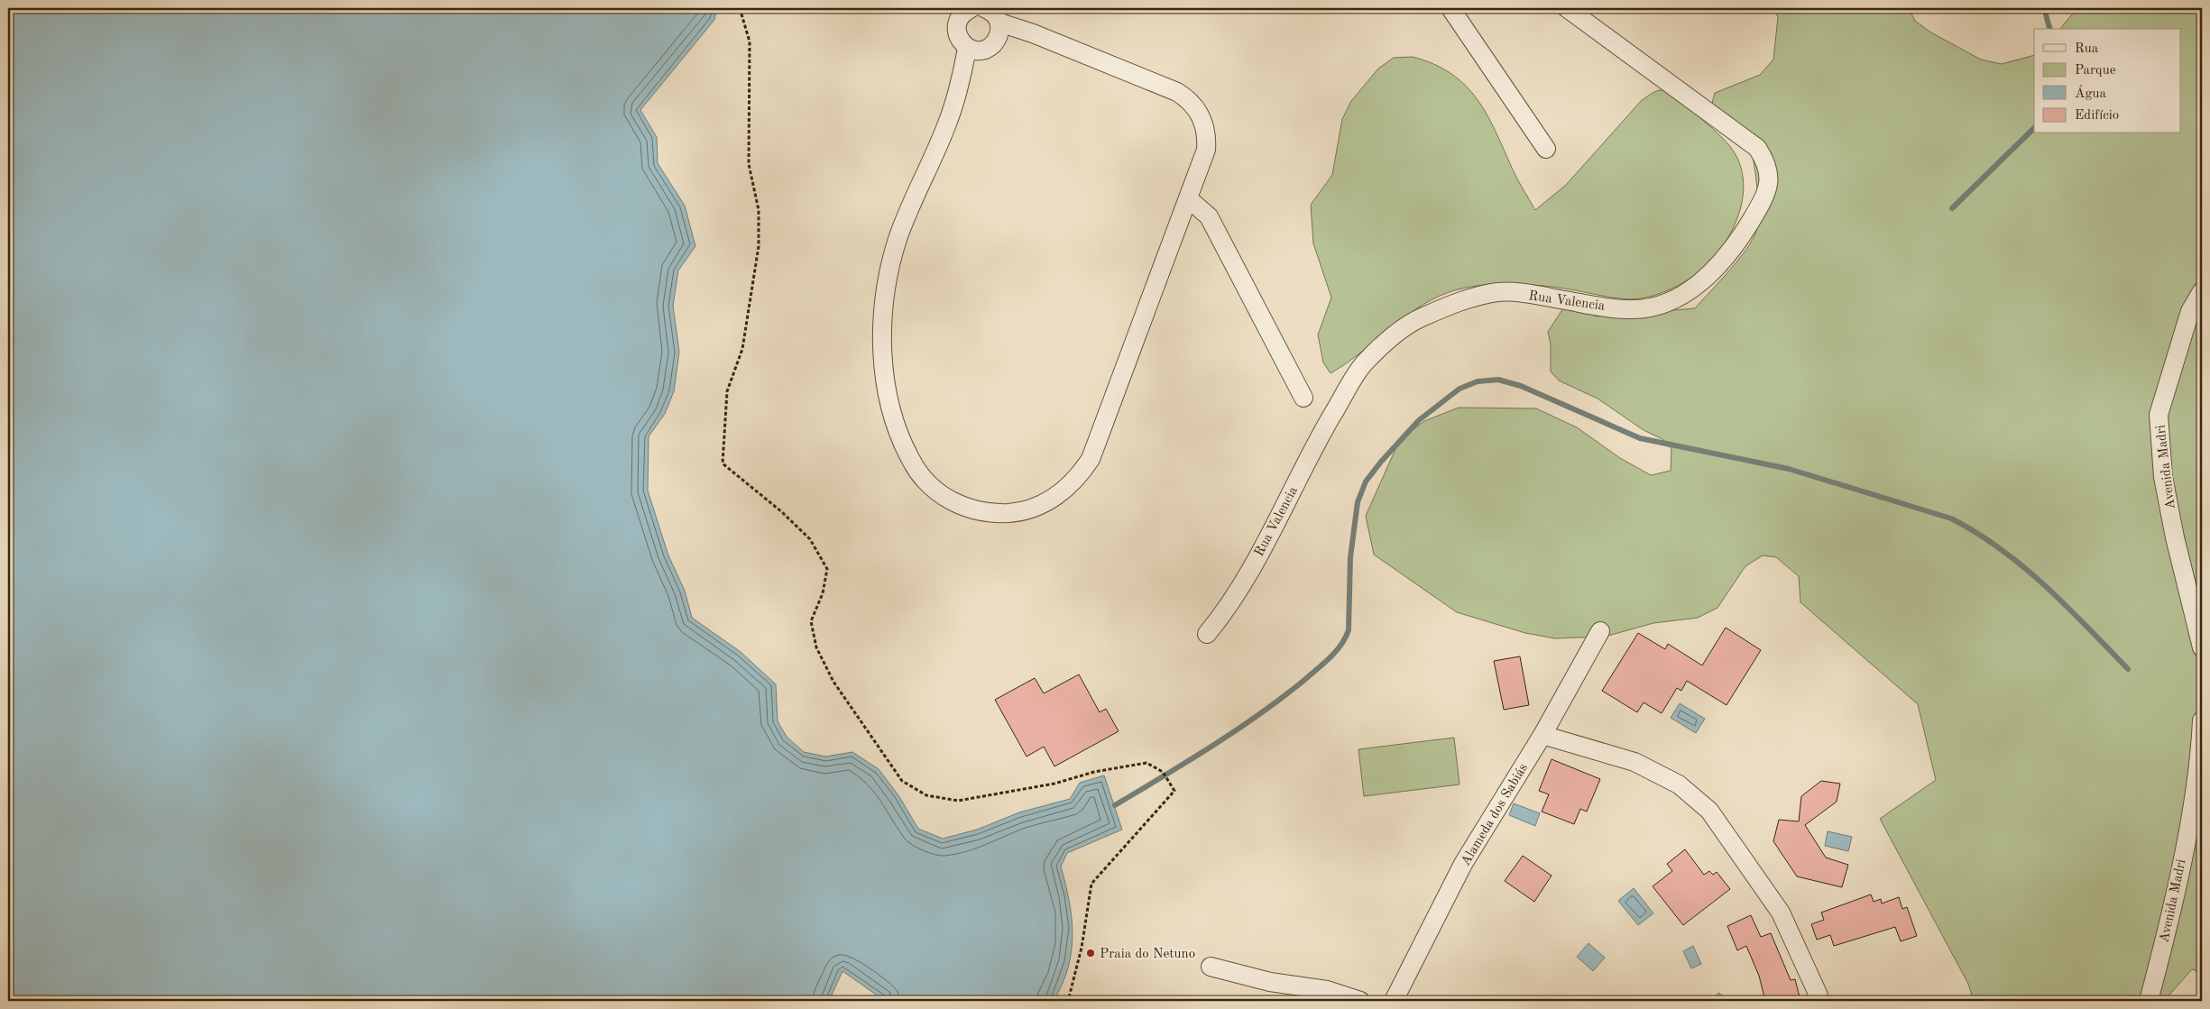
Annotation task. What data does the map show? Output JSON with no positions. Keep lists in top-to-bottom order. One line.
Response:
{"streets":{"street":["Rua Valencia","Avenida Madri","Alameda dos Sabiás"]},"places":["Praia do Netuno"],"legend":["Rua","Parque","Água","Edifício"]}
